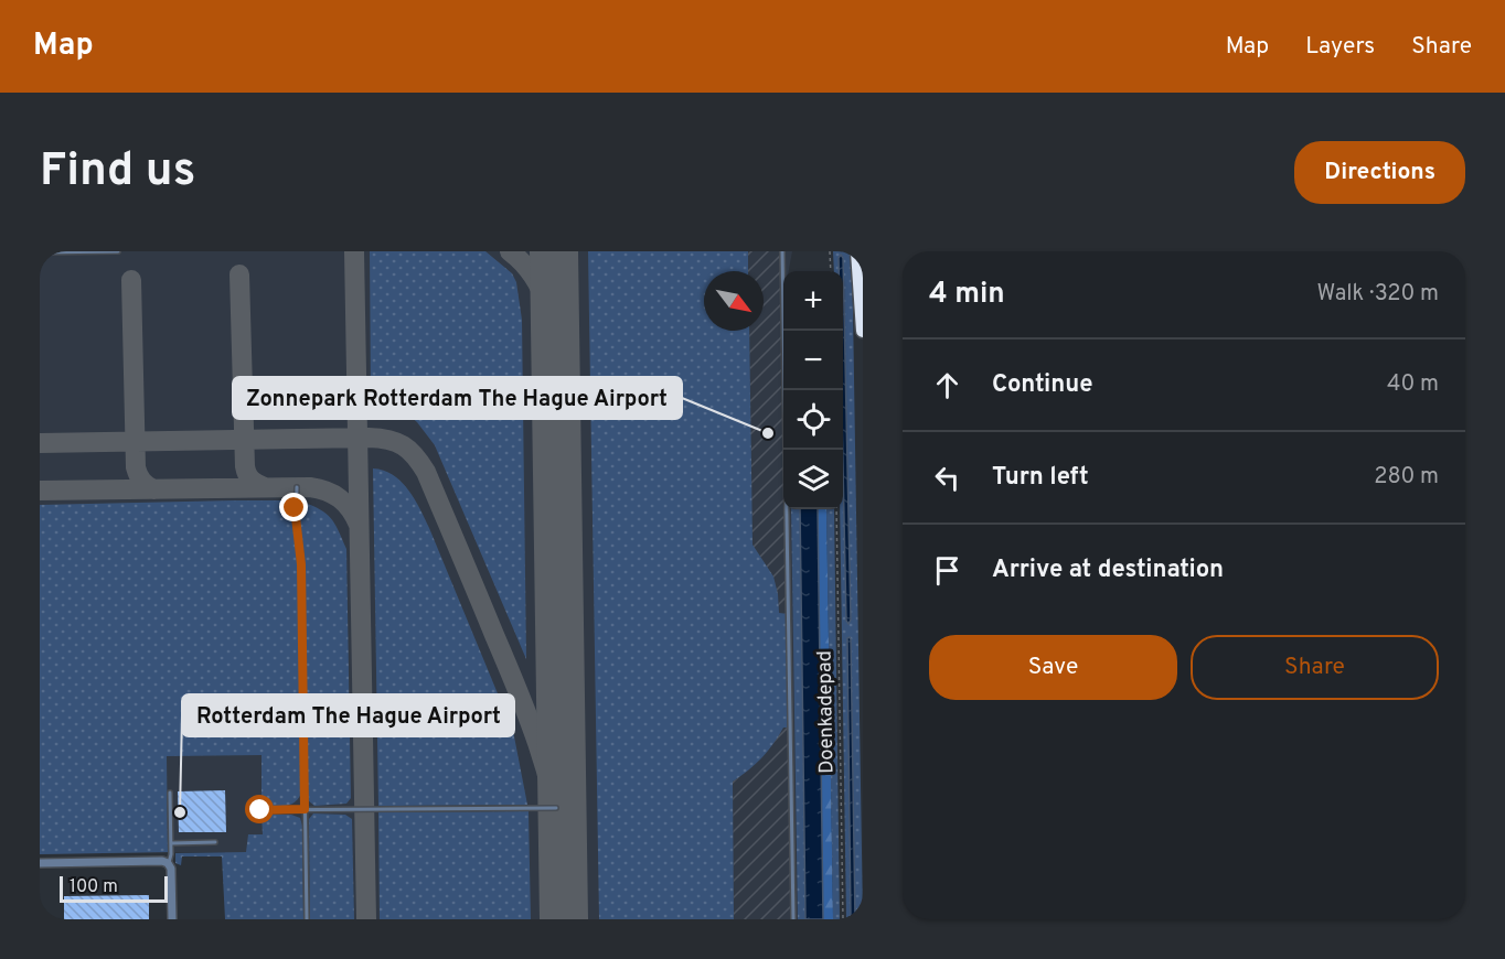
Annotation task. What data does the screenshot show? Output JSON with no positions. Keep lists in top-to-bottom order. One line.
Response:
{"streets":{"path":["Doenkadepad"]},"places":["Zonnepark Rotterdam The Hague Airport","Rotterdam The Hague Airport"],"scale_bar":"100 m","north":"bottom right","page":{"header":"Map","nav":["Map","Layers","Share"],"buttons":["Directions",["Save","Share"]],"title":"Find us","heading":["4 min","Walk · 320 m"],"map_buttons":["+","−"],"list":[["Continue","40 m"],["Turn left","280 m"],"Arrive at destination"],"scale":"100 m"}}
